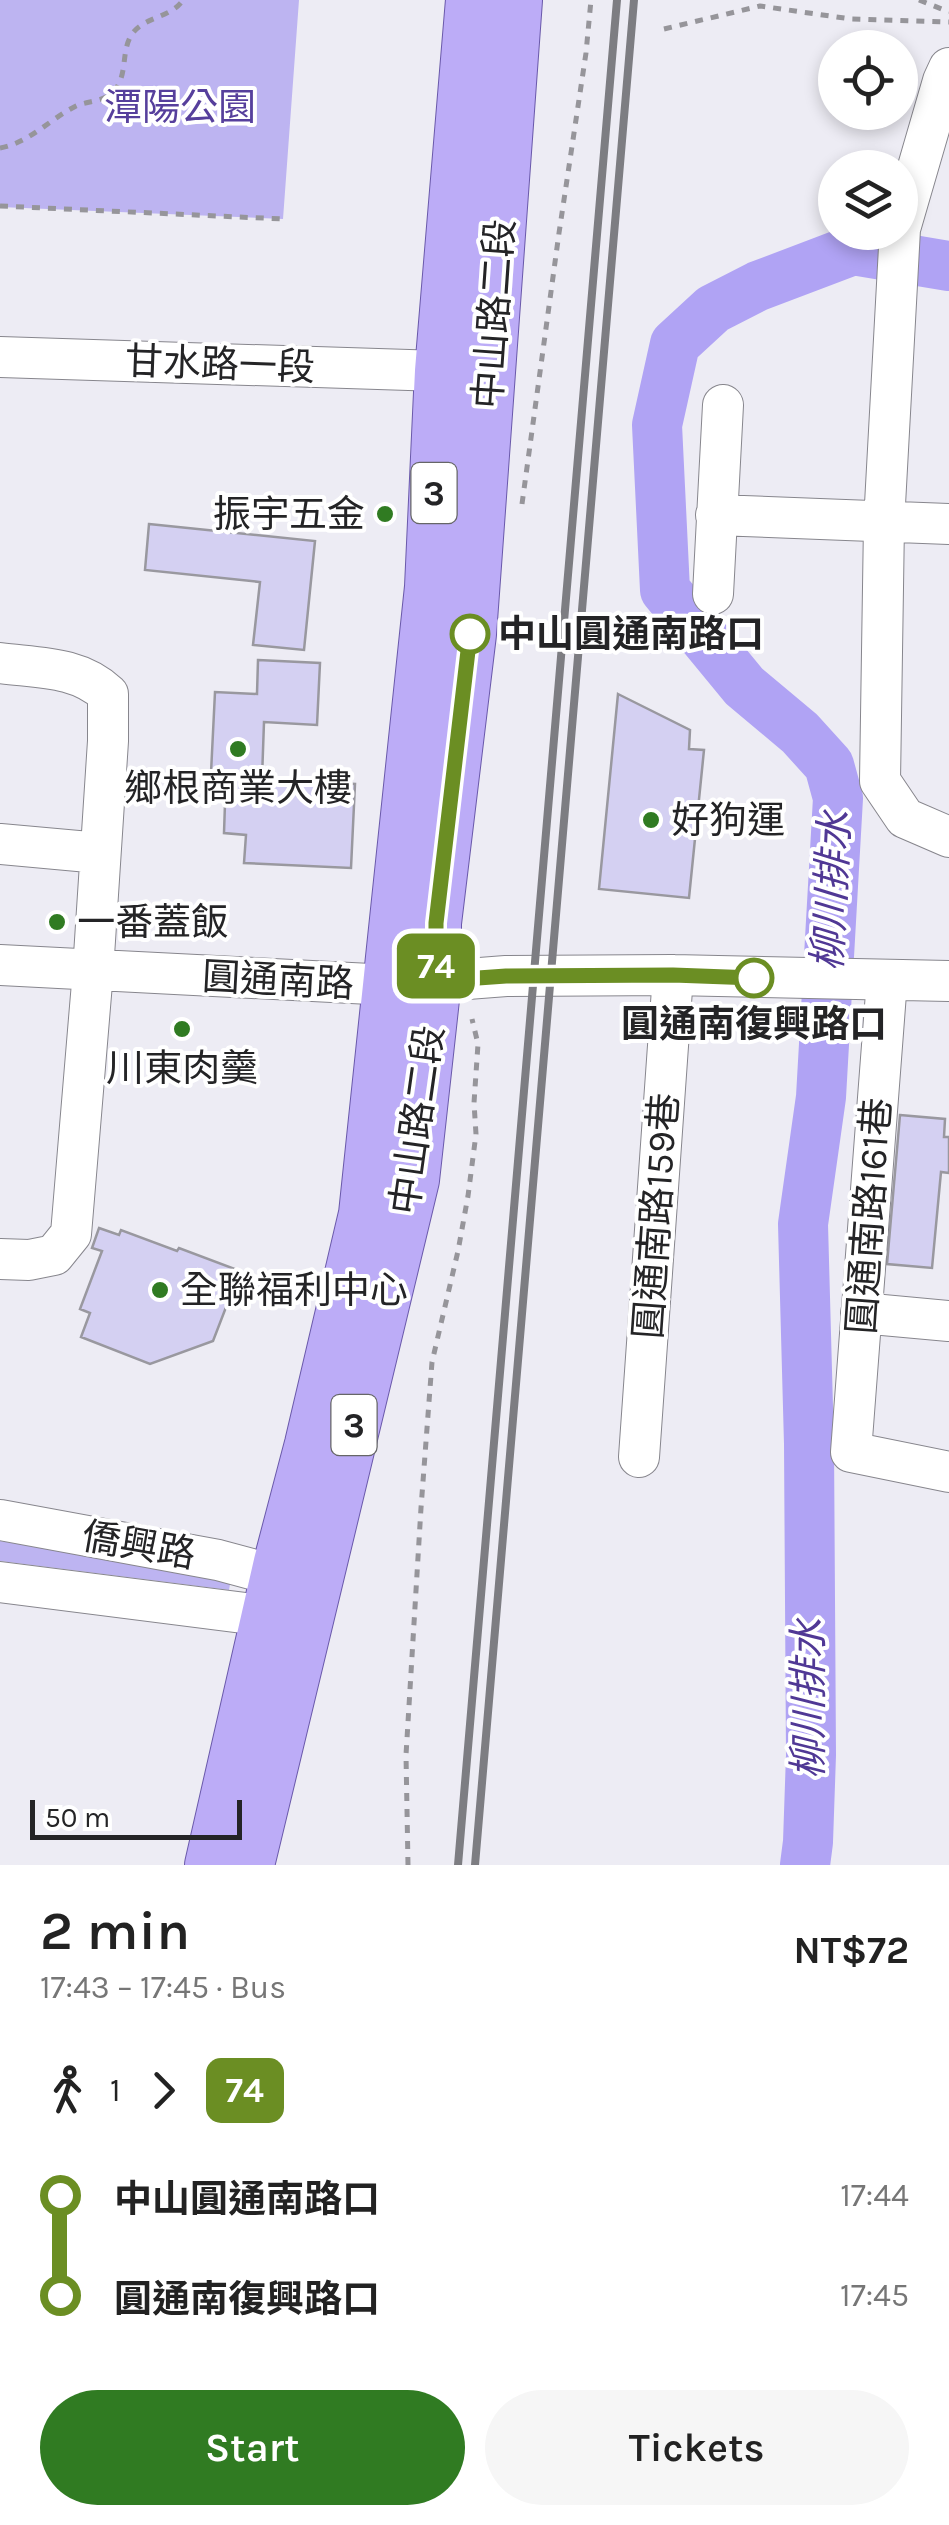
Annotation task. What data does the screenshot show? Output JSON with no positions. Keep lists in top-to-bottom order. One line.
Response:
{"streets":{"main road":["中山路二段","3"],"street":["甘水路一段","圓通南路","圓通南路159巷","圓通南路161巷","僑興路"]},"crossings":[["中山路二段","甘水路一段"],["中山路二段","圓通南路"],["中山路二段","僑興路"],["圓通南路","圓通南路159巷"],["圓通南路","圓通南路161巷"]],"water":["柳川排水"],"parks":["潭陽公園"],"places":["振宇五金","中山圓通南路口","鄉根商業大樓","好狗運","一番蓋飯","圓通南復興路口","川東肉羹","全聯福利中心"],"lines":["bus line 74"],"scale_bar":"50 m","page":{"on_map":"74","scale":"50 m","heading":["2 min","17:43 – 17:45 · Bus","NT$72"],"legs":["1","74"],"list":[{"name":"中山圓通南路口","value":"17:44"},{"name":"圓通南復興路口","value":"17:45"}],"buttons":["Start","Tickets"]}}
